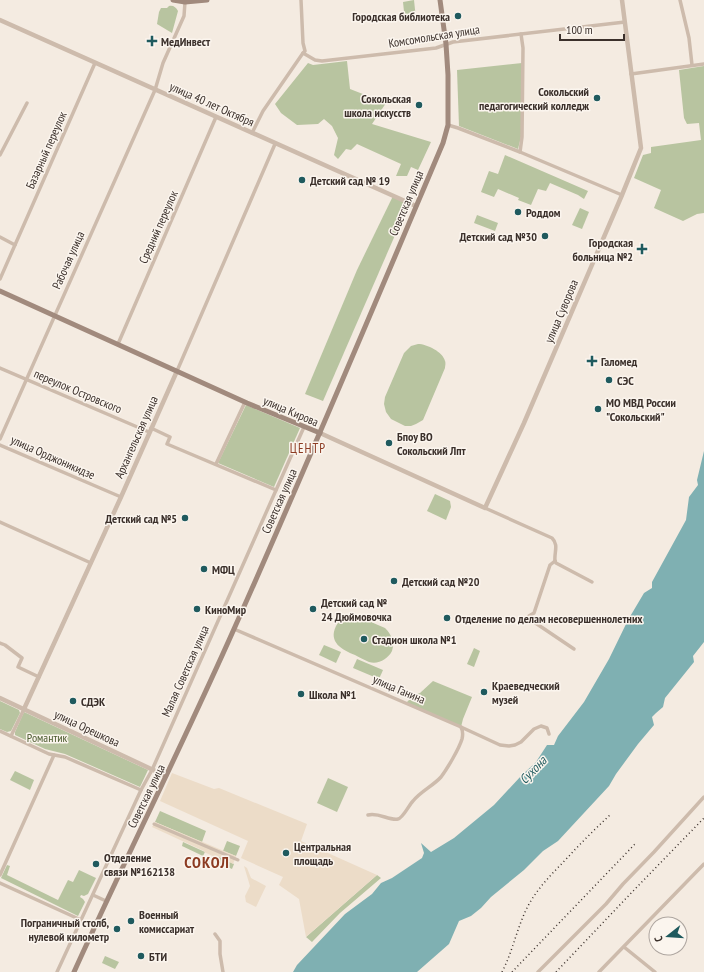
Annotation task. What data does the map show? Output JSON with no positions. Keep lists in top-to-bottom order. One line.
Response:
{"streets":{"main road":["Советская улица","улица Кирова"],"street":["Комсомольская улица","улица 40 лет Октября","Базарный переулок","Средний переулок","Рабочая улица","улица Суворова","переулок Островского","Архангельская улица","улица Орджоникидзе","Малая Советская улица","улица Ганина","улица Орешкова"]},"crossings":[["Комсомольская улица","Советская улица"],["Комсомольская улица","улица Суворова"],["улица 40 лет Октября","Базарный переулок"],["улица 40 лет Октября","Советская улица"],["улица 40 лет Октября","Средний переулок"],["улица 40 лет Октября","Рабочая улица"],["улица 40 лет Октября","Архангельская улица"],["Советская улица","улица Кирова"],["Советская улица","улица Ганина"],["Советская улица","улица Орешкова"],["Средний переулок","улица Кирова"],["Рабочая улица","переулок Островского"],["Рабочая улица","улица Кирова"],["улица Суворова","улица Кирова"],["переулок Островского","Архангельская улица"],["переулок Островского","Малая Советская улица"],["улица Кирова","Архангельская улица"],["улица Кирова","Малая Советская улица"],["Архангельская улица","улица Орджоникидзе"],["Архангельская улица","улица Орешкова"],["Малая Советская улица","улица Орешкова"]],"districts":["ЦЕНТР","СОКОЛ"],"water":["Сухона"],"parks":["Романтик"],"places":{"other":["Городская библиотека","Сокольский педагогический колледж","Сокольская школа искусств","Детский сад № 19","Роддом","Детский сад №30","СЭС","МО МВД России \"Сокольский\"","Бпоу ВО Сокольский Лпт","Детский сад №5","МФЦ","Детский сад №20","КиноМир","Детский сад № 24 Дюймовочка","Отделение по делам несовершеннолетних","Стадион школа №1","Краеведческий музей","Школа №1","СДЭК","Центральная площадь","Отделение связи №162138","Военный комиссариат","Пограничный столб, нулевой километр","БТИ"],"health":["МедИнвест","Городская больница №2","Галомед"]},"scale_bar":"100 m","north":"left"}
